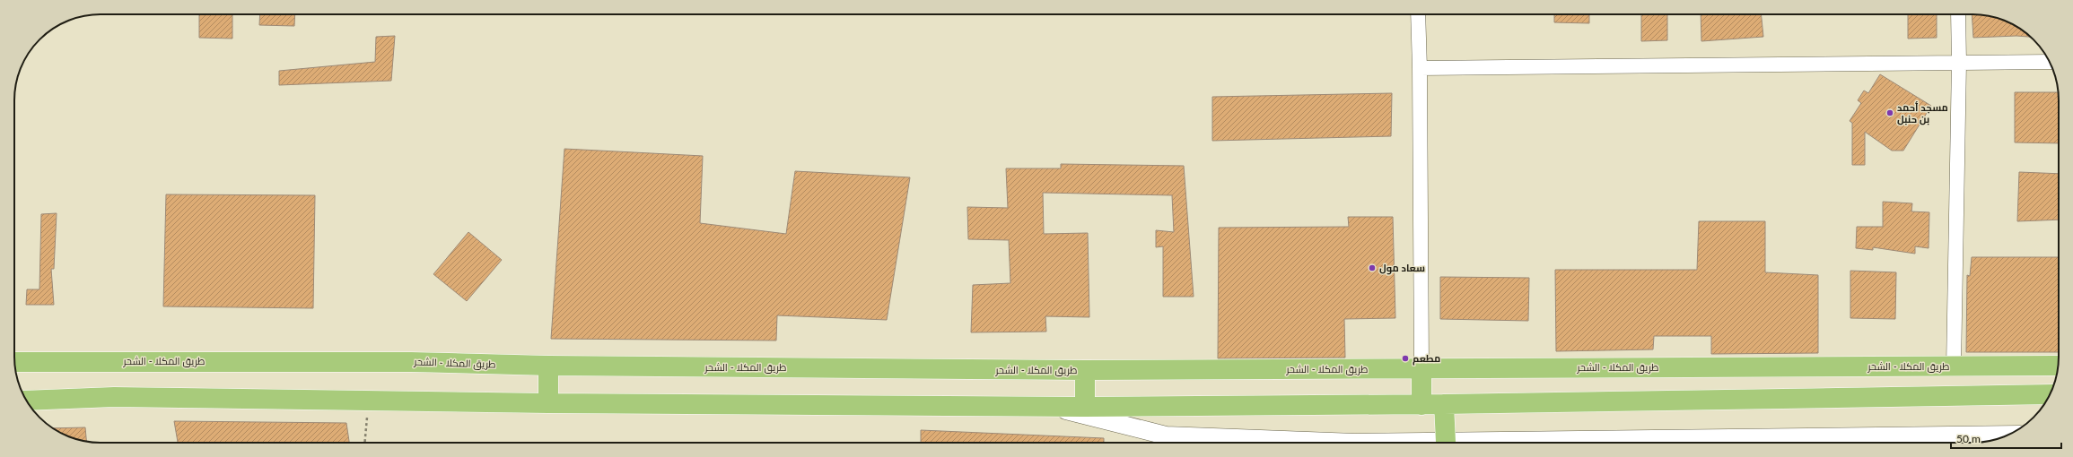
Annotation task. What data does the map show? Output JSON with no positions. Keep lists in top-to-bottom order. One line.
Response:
{"streets":{"highway":["طريق المكلا - الشحر"]},"places":["مسجد أحمد بن حنبل","سعاد مول","مطعم"],"scale_bar":"50 m"}
